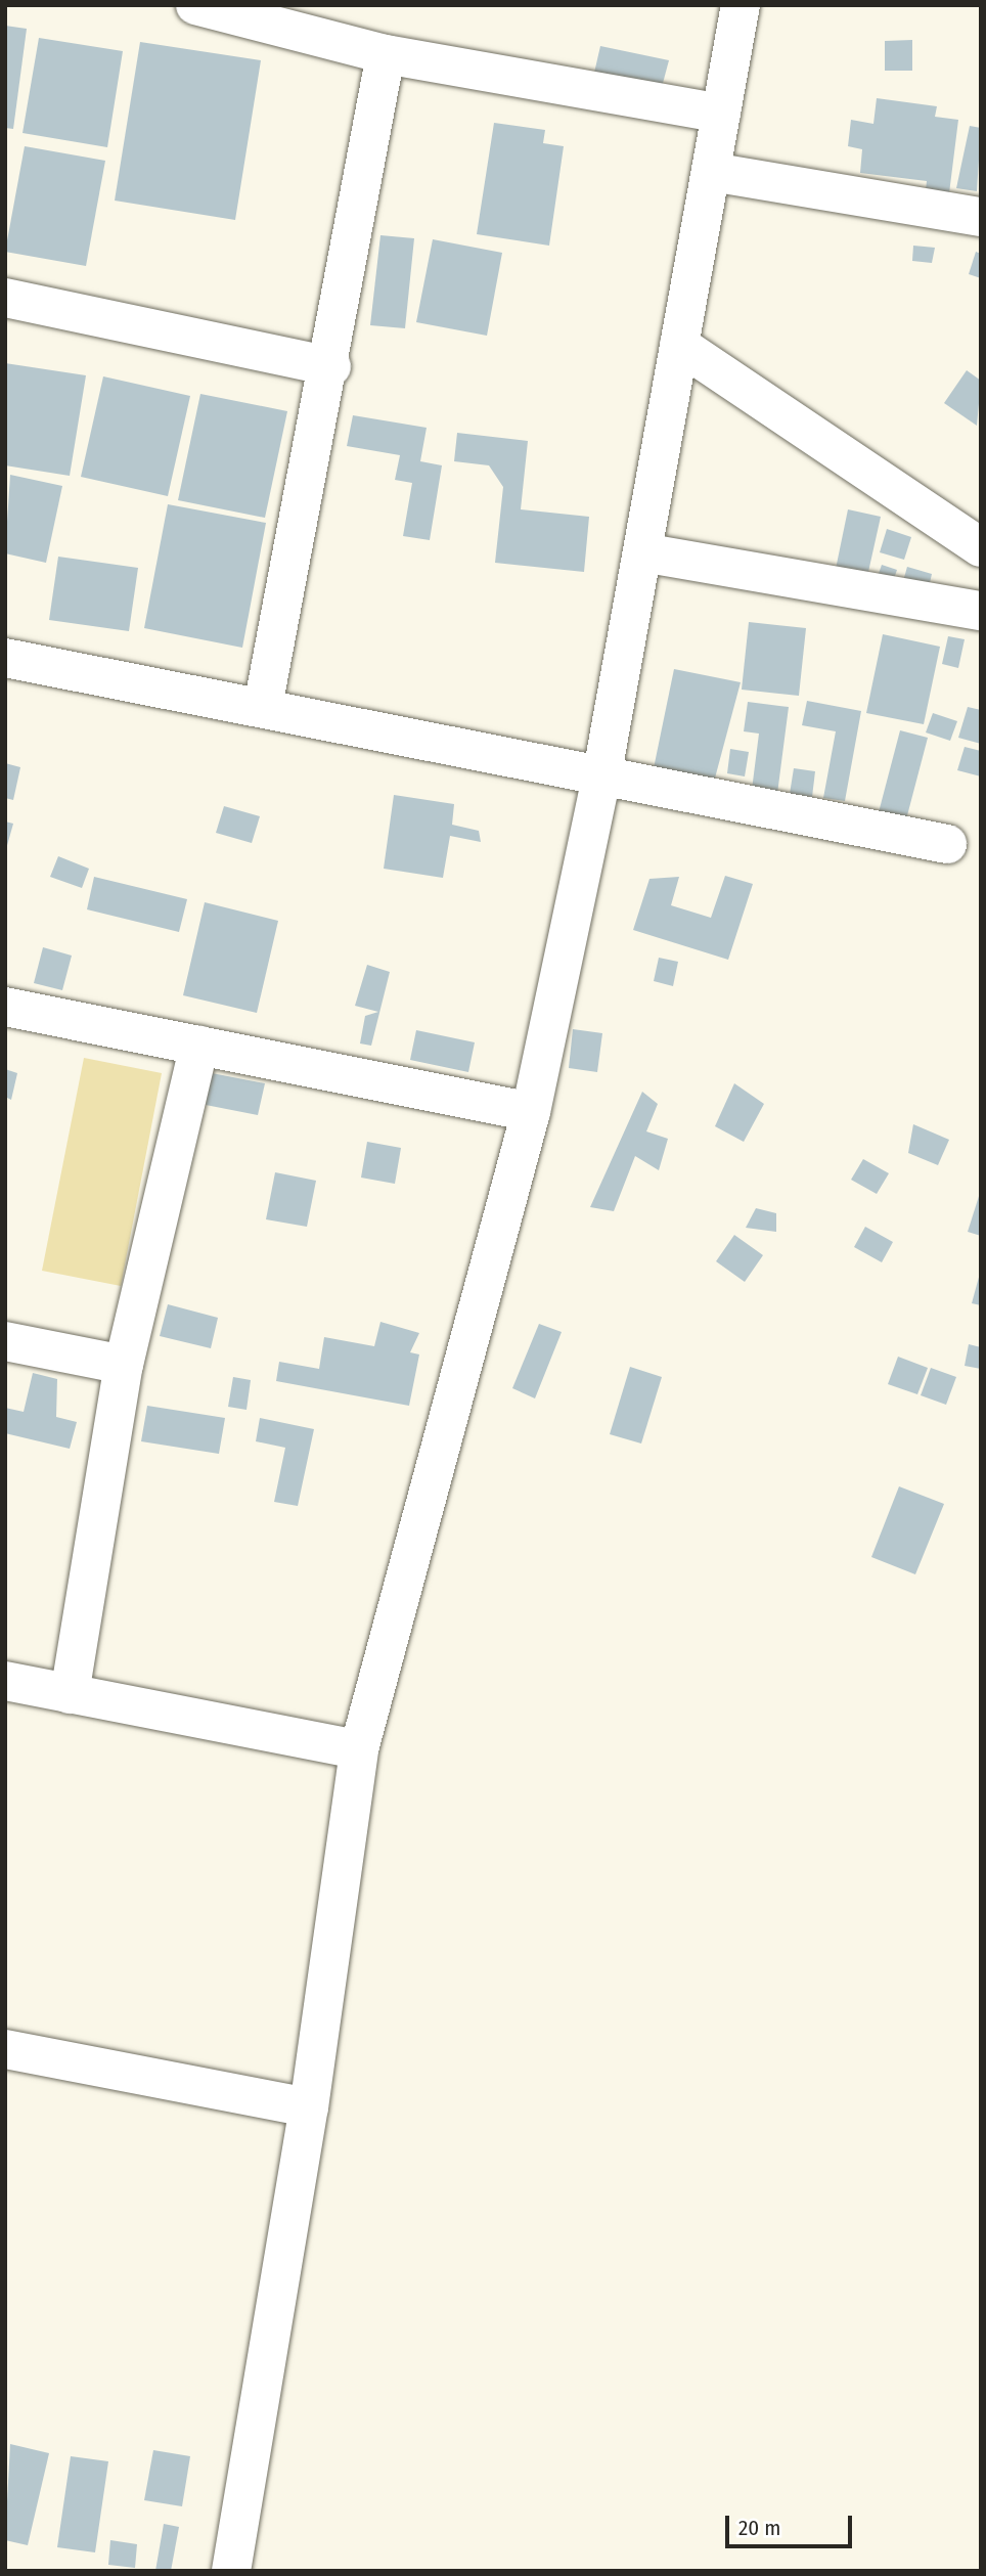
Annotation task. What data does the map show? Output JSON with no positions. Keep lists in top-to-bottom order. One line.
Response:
{"scale_bar":"20 m"}
